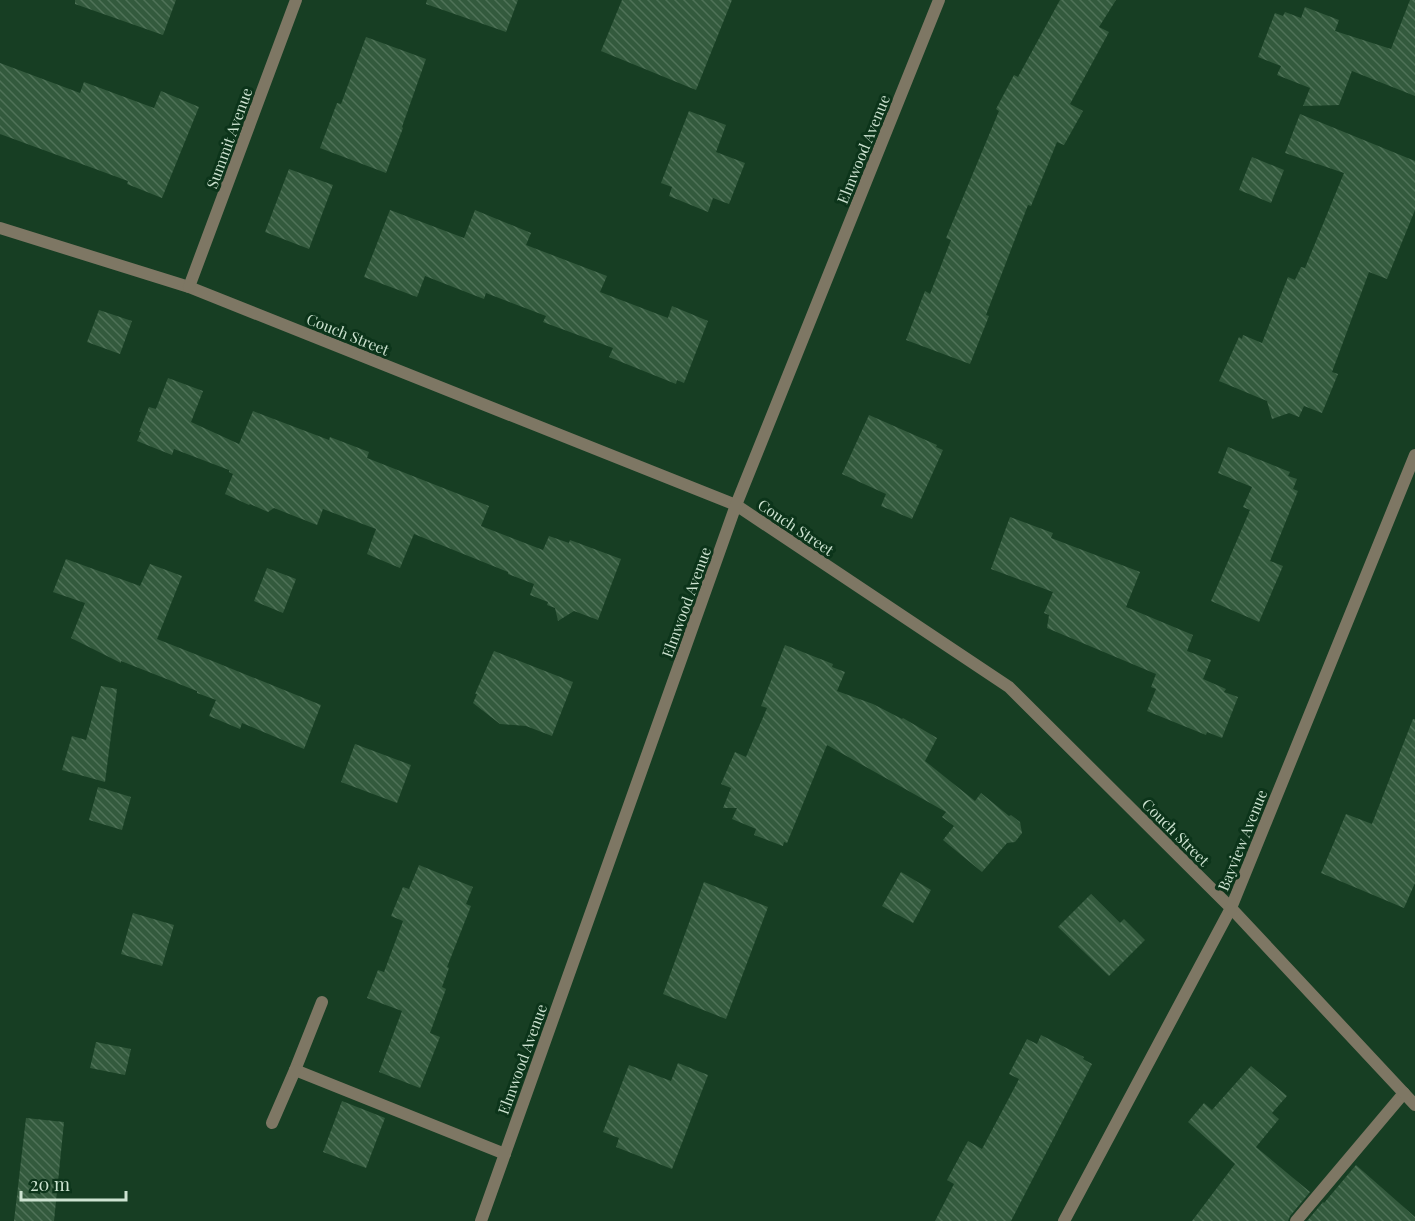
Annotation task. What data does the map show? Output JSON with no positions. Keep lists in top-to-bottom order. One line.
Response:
{"streets":{"street":["Summit Avenue","Elmwood Avenue","Couch Street","Bayview Avenue"]},"crossings":[["Summit Avenue","Couch Street"],["Elmwood Avenue","Couch Street"],["Couch Street","Bayview Avenue"]],"scale_bar":"20 m"}
